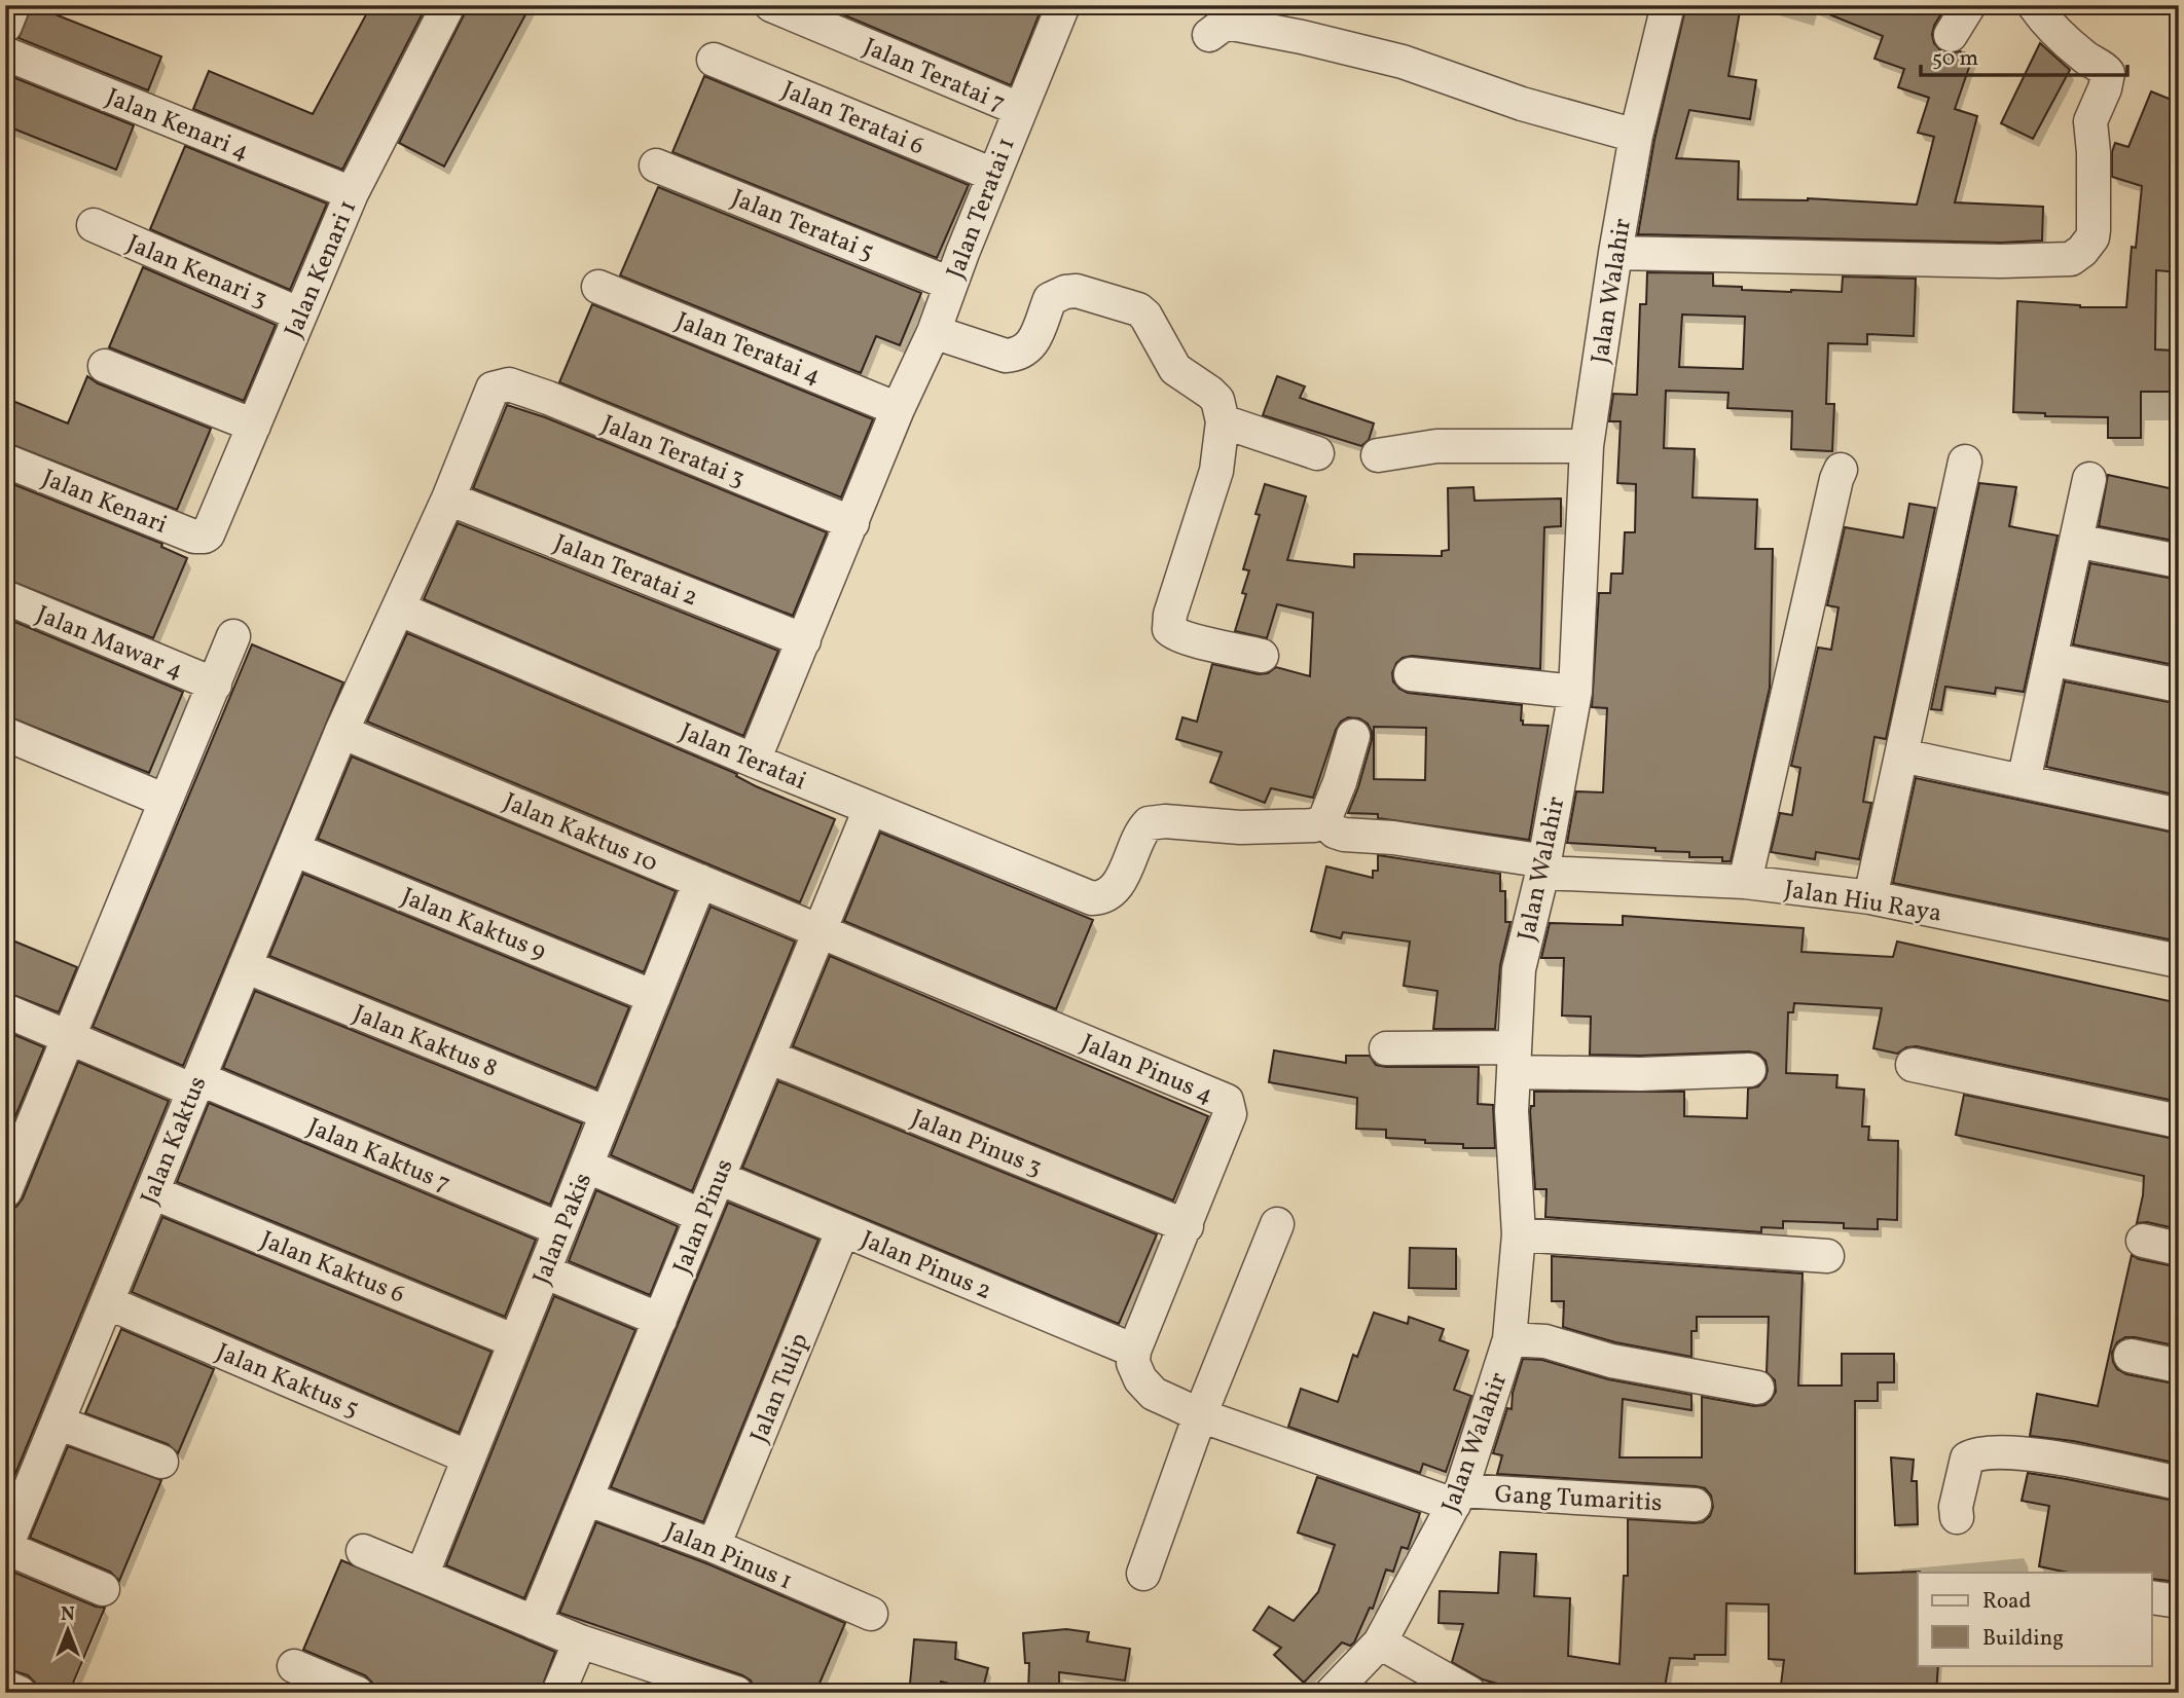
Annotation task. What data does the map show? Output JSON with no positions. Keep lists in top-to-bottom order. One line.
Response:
{"streets":{"street":["Jalan Teratai 7","Jalan Teratai 6","Jalan Kenari 4","Jalan Teratai 1","Jalan Teratai 5","Jalan Kenari 1","Jalan Kenari 3","Jalan Walahir","Jalan Teratai 4","Jalan Teratai 3","Jalan Kenari","Jalan Teratai 2","Jalan Mawar 4","Jalan Teratai","Jalan Kaktus 10","Jalan Hiu Raya","Jalan Kaktus 9","Jalan Kaktus 8","Jalan Pinus 4","Jalan Kaktus","Jalan Pinus 3","Jalan Kaktus 7","Jalan Pinus","Jalan Pakis","Jalan Pinus 2","Jalan Kaktus 6","Jalan Kaktus 5","Jalan Tulip","Gang Tumaritis","Jalan Pinus 1"]},"crossings":[["Jalan Teratai 7","Jalan Teratai 1"],["Jalan Teratai 6","Jalan Teratai 1"],["Jalan Kenari 4","Jalan Kenari 1"],["Jalan Teratai 1","Jalan Teratai 5"],["Jalan Teratai 1","Jalan Teratai 4"],["Jalan Teratai 1","Jalan Teratai 3"],["Jalan Teratai 1","Jalan Teratai 2"],["Jalan Teratai 1","Jalan Teratai"],["Jalan Kenari 1","Jalan Kenari 3"],["Jalan Kenari 1","Jalan Kenari"],["Jalan Walahir","Jalan Hiu Raya"],["Jalan Walahir","Gang Tumaritis"],["Jalan Teratai 3","Jalan Kaktus"],["Jalan Teratai 2","Jalan Kaktus"],["Jalan Teratai","Jalan Hiu Raya"],["Jalan Teratai","Jalan Kaktus"],["Jalan Teratai","Jalan Pinus"],["Jalan Kaktus 10","Jalan Pinus 4"],["Jalan Kaktus 10","Jalan Kaktus"],["Jalan Kaktus 10","Jalan Pinus"],["Jalan Kaktus 10","Jalan Pakis"],["Jalan Kaktus 9","Jalan Kaktus"],["Jalan Kaktus 9","Jalan Pakis"],["Jalan Kaktus 8","Jalan Kaktus"],["Jalan Kaktus 8","Jalan Pakis"],["Jalan Pinus 4","Jalan Pinus 3"],["Jalan Pinus 4","Jalan Pinus"],["Jalan Pinus 4","Jalan Pinus 2"],["Jalan Pinus 4","Gang Tumaritis"],["Jalan Kaktus","Jalan Kaktus 7"],["Jalan Kaktus","Jalan Kaktus 6"],["Jalan Kaktus","Jalan Kaktus 5"],["Jalan Pinus 3","Jalan Pinus"],["Jalan Kaktus 7","Jalan Pakis"],["Jalan Pinus","Jalan Pinus 2"],["Jalan Pinus","Jalan Pinus 1"],["Jalan Pakis","Jalan Kaktus 6"],["Jalan Pakis","Jalan Kaktus 5"],["Jalan Pinus 2","Jalan Tulip"],["Jalan Pinus 2","Gang Tumaritis"],["Jalan Tulip","Jalan Pinus 1"]],"legend":["Road","Building"],"scale_bar":"50 m","north":"top"}
